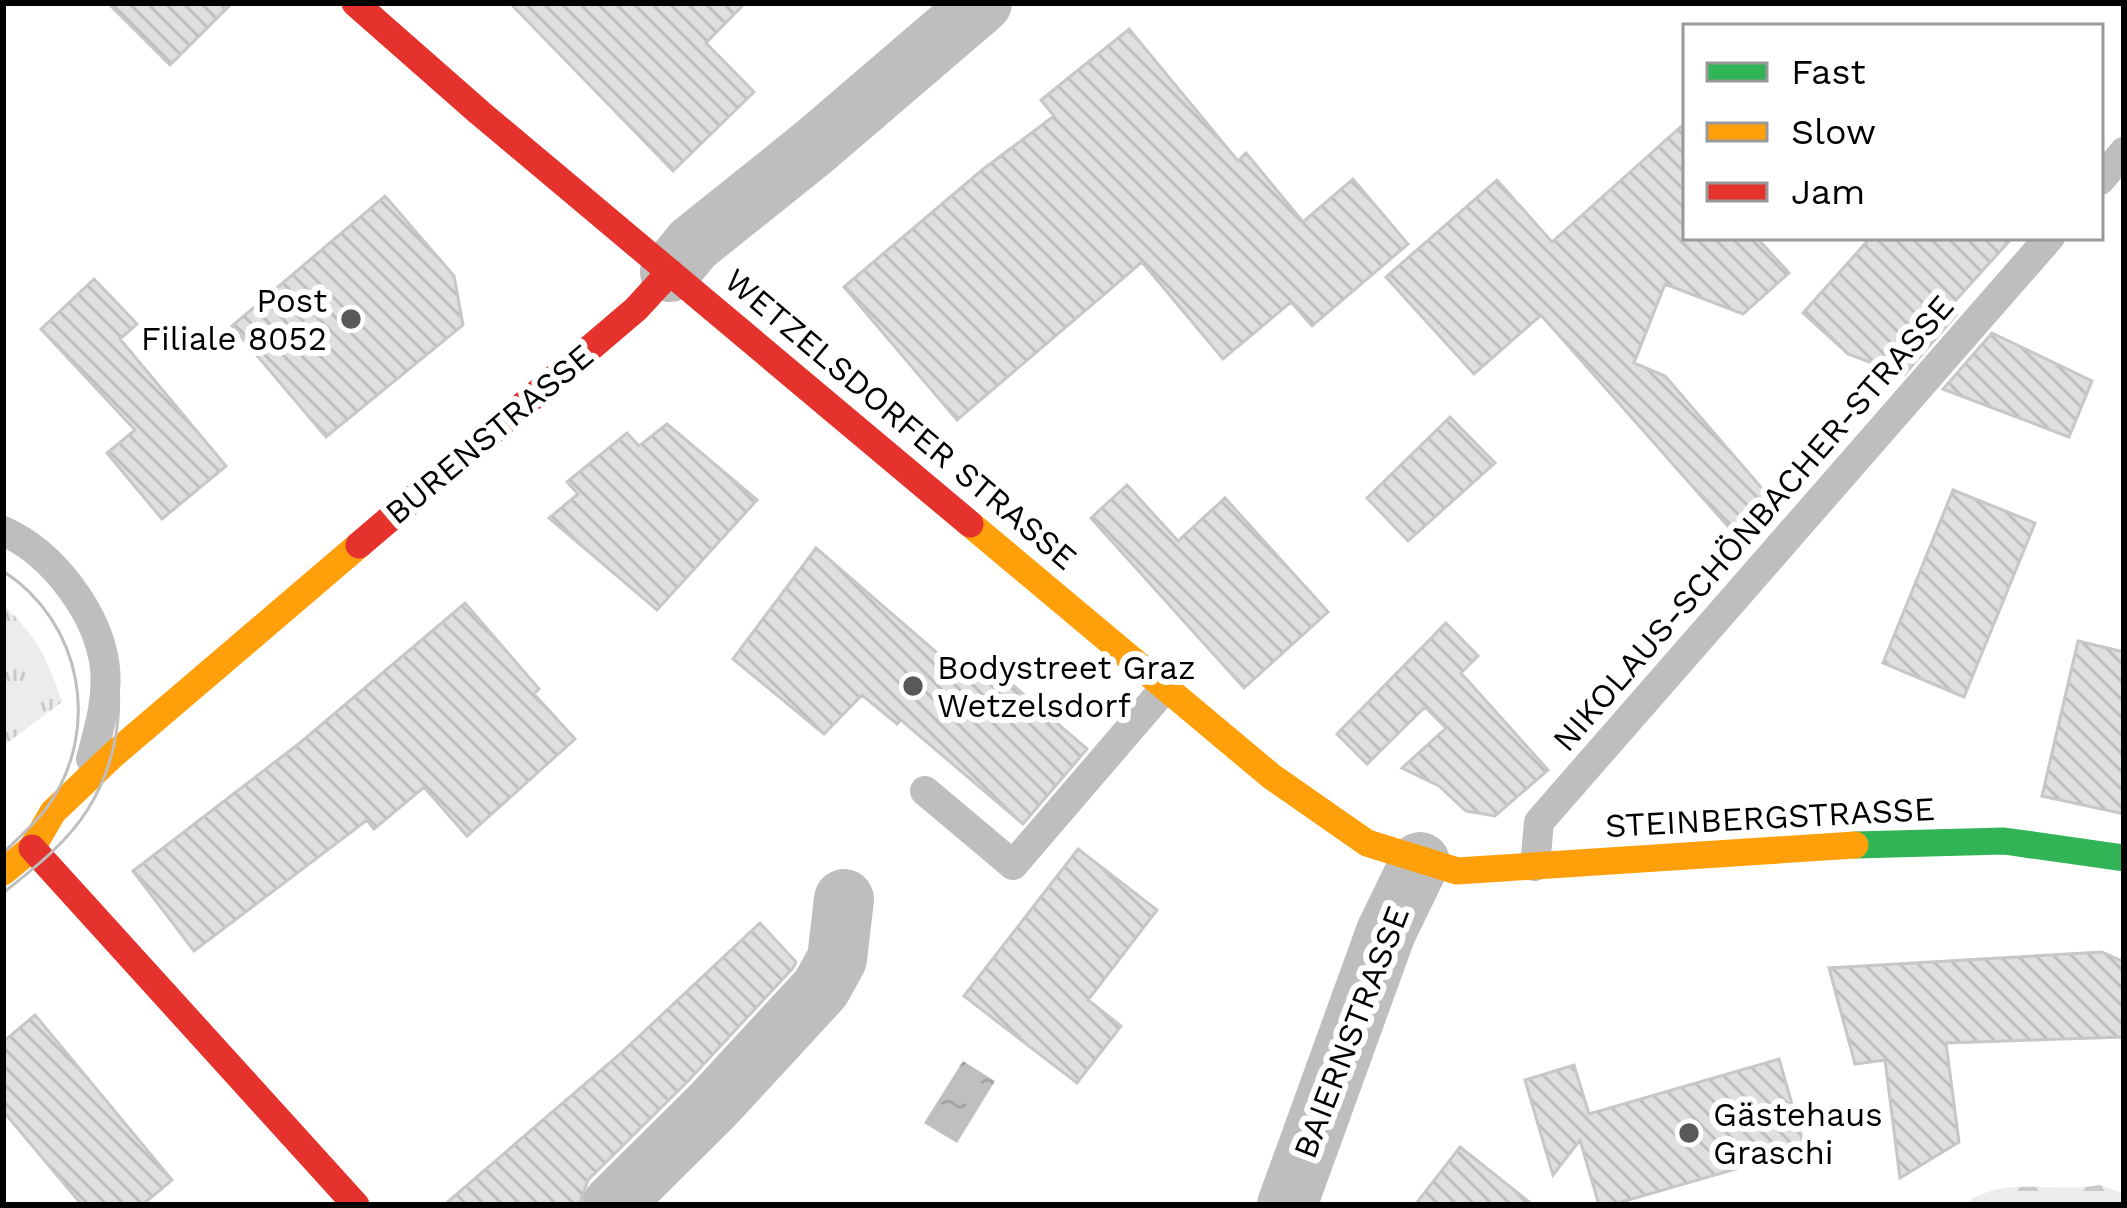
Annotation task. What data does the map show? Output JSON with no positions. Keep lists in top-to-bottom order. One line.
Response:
{"streets":{"main road":["WETZELSDORFER STRASSE","BURENSTRASSE","STEINBERGSTRASSE"],"street":["BAIERNSTRASSE"],"lane":["NIKOLAUS-SCHÖNBACHER-STRASSE"]},"crossings":[["WETZELSDORFER STRASSE","BURENSTRASSE"],["WETZELSDORFER STRASSE","STEINBERGSTRASSE"],["WETZELSDORFER STRASSE","BAIERNSTRASSE"],["NIKOLAUS-SCHÖNBACHER-STRASSE","STEINBERGSTRASSE"],["STEINBERGSTRASSE","BAIERNSTRASSE"]],"places":["Post Filiale 8052","Bodystreet Graz Wetzelsdorf","Gästehaus Graschi"],"legend":["Fast","Slow","Jam"]}
